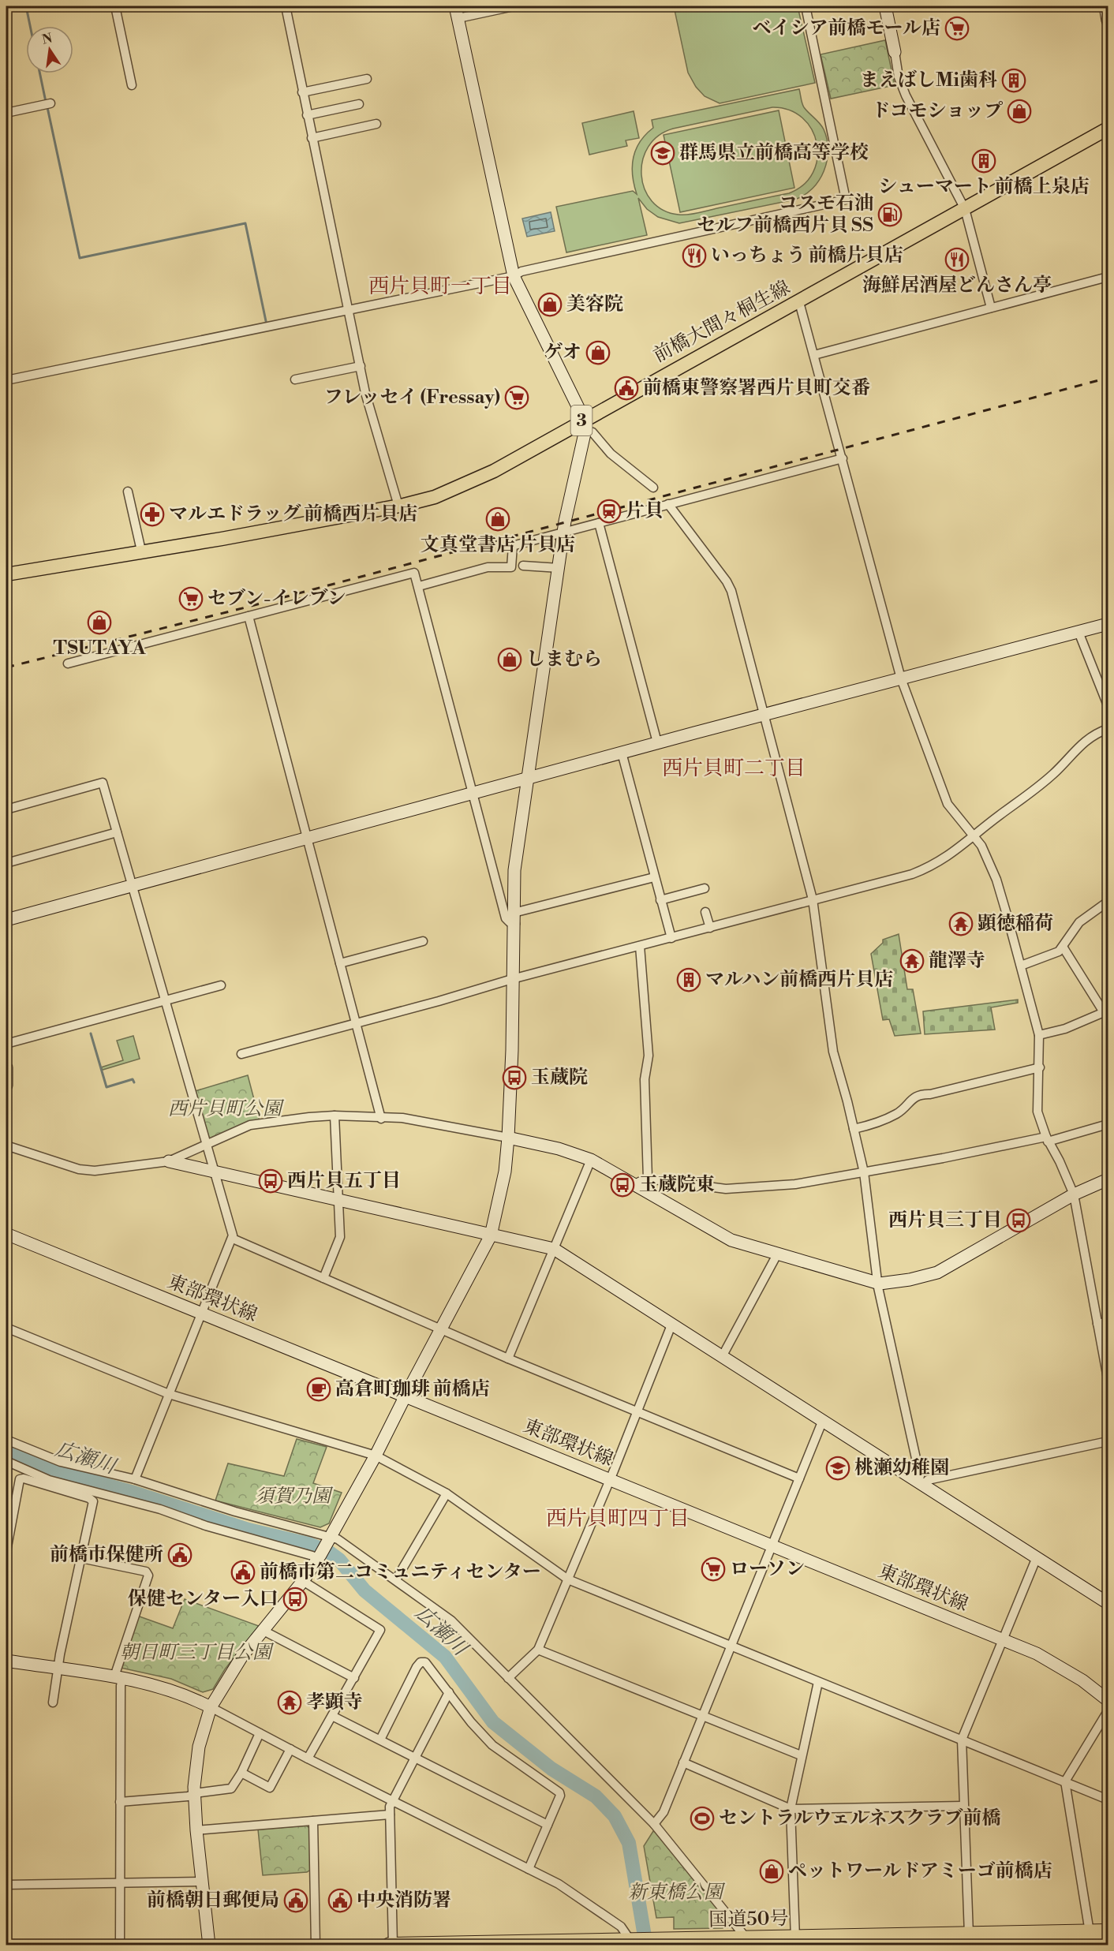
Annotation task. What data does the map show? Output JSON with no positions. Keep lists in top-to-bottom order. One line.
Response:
{"streets":{"highway":["国道50号"],"main road":["前橋大間々桐生線","3"],"street":["東部環状線"]},"districts":["西片貝町一丁目","西片貝町二丁目","西片貝町四丁目"],"water":["広瀬川"],"parks":["西片貝町公園","須賀乃園","朝日町三丁目公園","新東橋公園"],"places":{"supermarket":["ベイシア前橋モール店","フレッセイ (Fressay)","セブン-イレブン","ローソン"],"building":["まえばしMi歯科","シューマート 前橋上泉店","マルハン前橋西片貝店"],"shop":["ドコモショップ","美容院","ゲオ","文真堂書店 片貝店","TSUTAYA","しまむら","ペットワールドアミーゴ前橋店"],"school or university":["群馬県立前橋高等学校","桃瀬幼稚園"],"fuel station":["コスモ石油 セルフ前橋西片貝 SS"],"restaurant":["いっちょう 前橋片貝店","海鮮居酒屋どんさん亭"],"public building":["前橋東警察署西片貝町交番","前橋市保健所","前橋市第二コミュニティセンター","前橋朝日郵便局","中央消防署"],"station":["片貝"],"pharmacy":["マルエドラッグ 前橋西片貝店"],"temple":["顕徳稲荷","龍澤寺","孝顕寺"],"bus stop":["玉蔵院","西片貝五丁目","玉蔵院東","西片貝三丁目","保健センター入口"],"cafe":["高倉町珈琲 前橋店"],"sports":["セントラルウェルネスクラブ前橋"]},"north":"top"}
